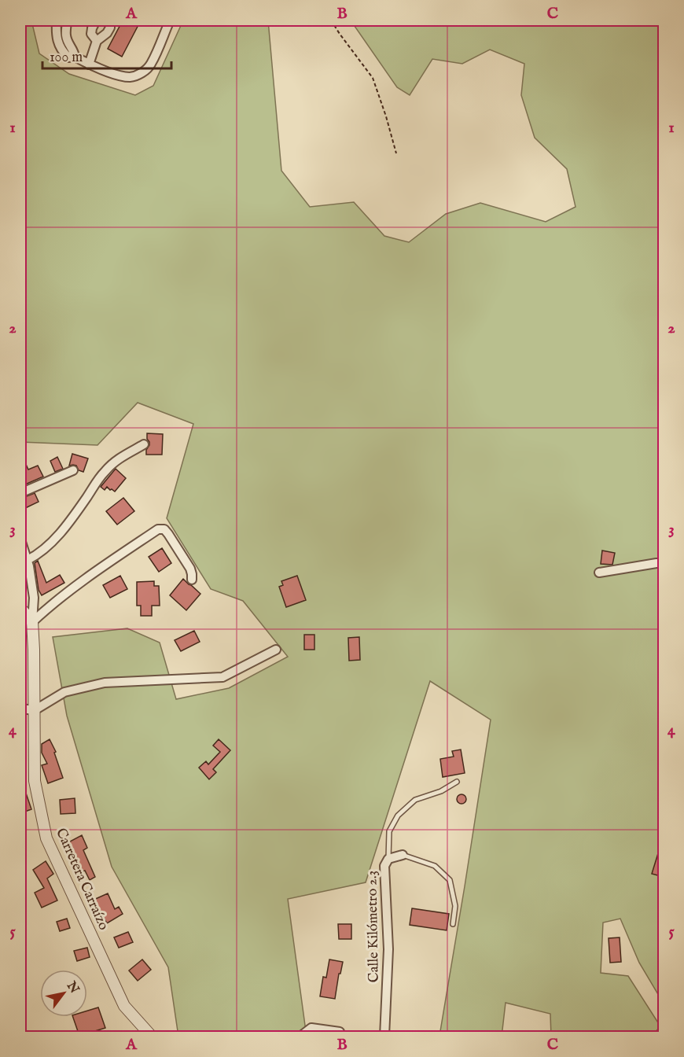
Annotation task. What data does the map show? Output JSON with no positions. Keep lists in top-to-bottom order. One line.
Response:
{"streets":{"street":["Carretera Carraízo","Calle Kilómetro 2.3"]},"scale_bar":"100 m","north":"top right","grid":{"columns":["A","B","C"],"rows":["1","2","3","4","5"]}}
